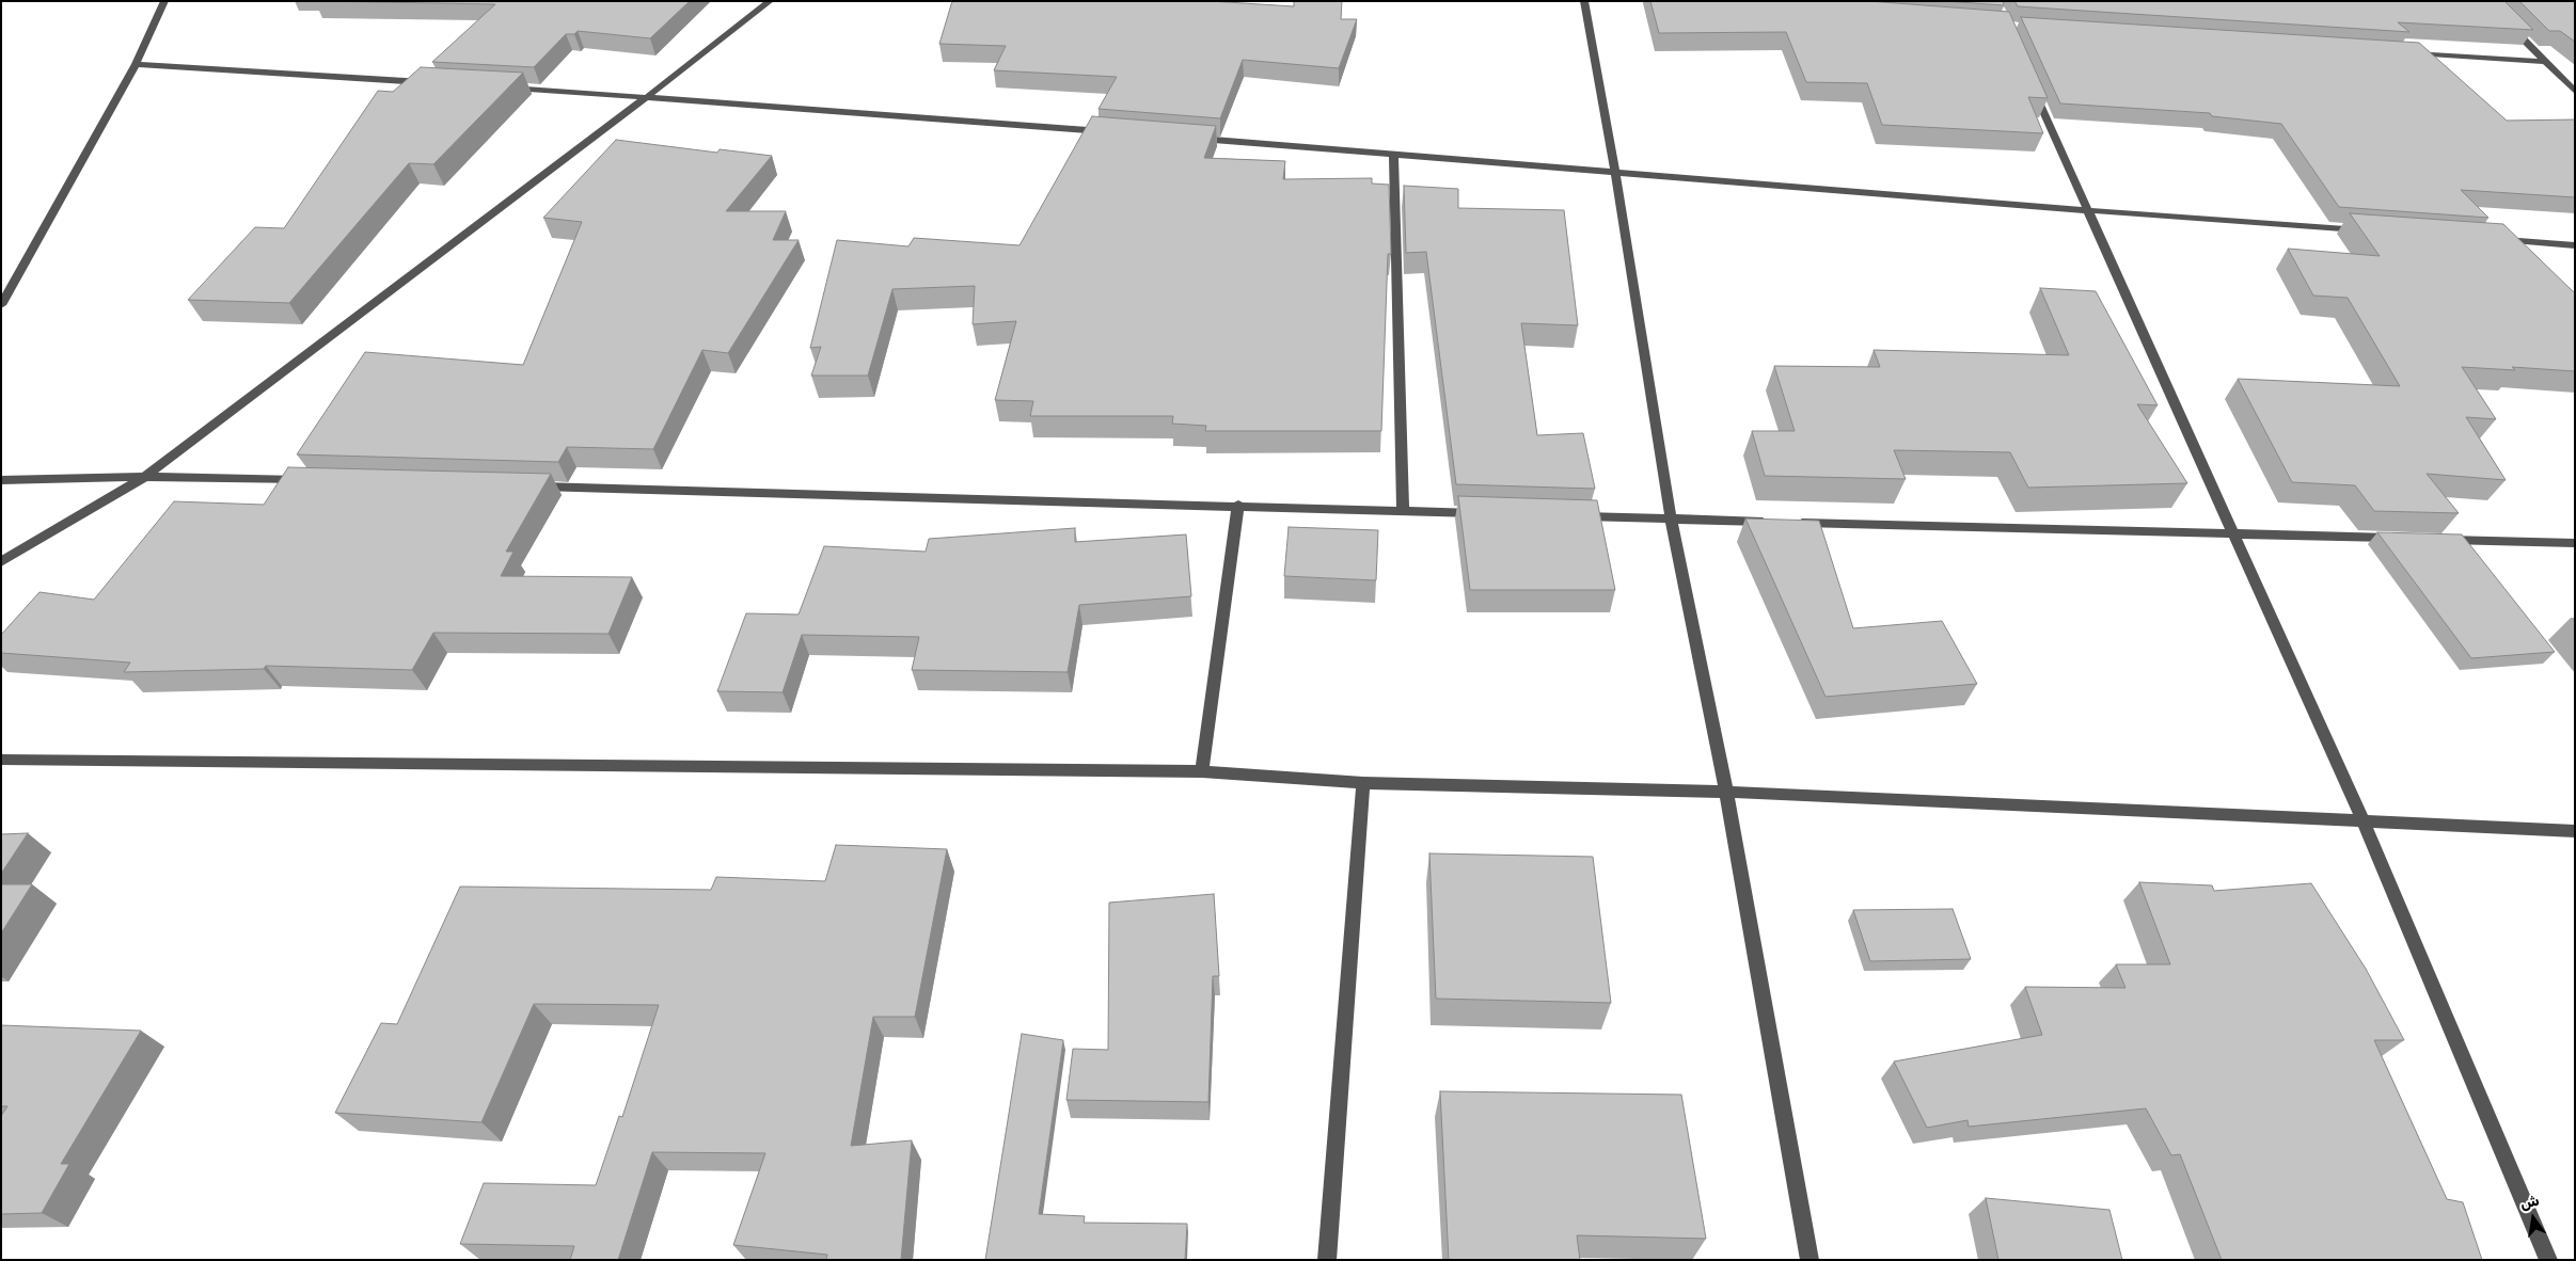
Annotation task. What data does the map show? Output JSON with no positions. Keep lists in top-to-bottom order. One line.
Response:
{"north":"top"}
